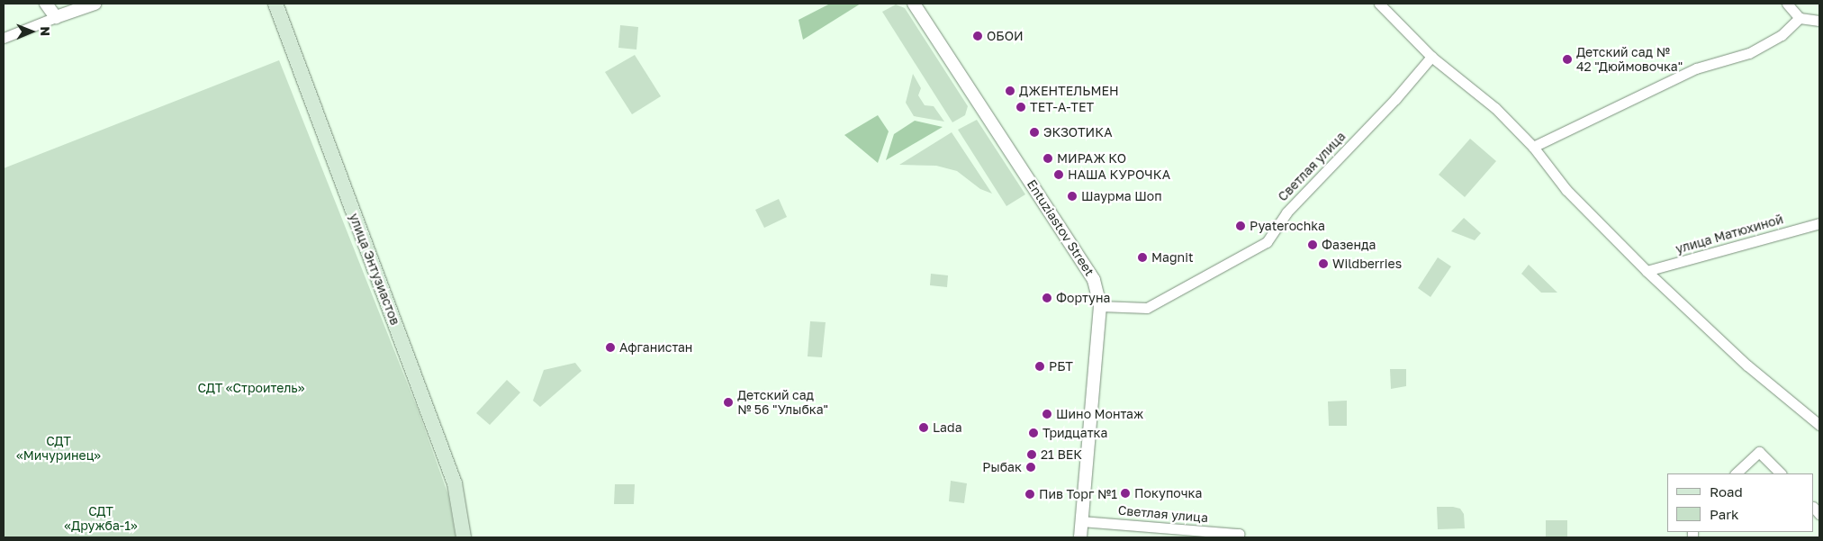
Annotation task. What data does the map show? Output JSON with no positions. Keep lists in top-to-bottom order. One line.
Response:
{"streets":{"main road":["улица Энтузиастов"],"street":["Светлая улица","Entuziastov Street","улица Матюхиной"]},"crossings":[["Светлая улица","Entuziastov Street"]],"parks":["СДТ «Строитель»","СДТ «Мичуринец»","СДТ «Дружба-1»"],"places":["ОБОИ","Детский сад № 42 \"Дюймовочка\"","ДЖЕНТЕЛЬМЕН","ТЕТ-А-ТЕТ","ЭКЗОТИКА","МИРАЖ КО","НАША КУРОЧКА","Шаурма Шоп","Pyaterochka","Фазенда","Magnit","Wildberries","Фортуна","Афганистан","РБТ","Детский сад № 56 \"Улыбка\"","Шино Монтаж","Lada","Тридцатка","21 ВЕК","Рыбак","Покупочка","Пив Торг №1"],"legend":["Road","Park"],"north":"right"}
